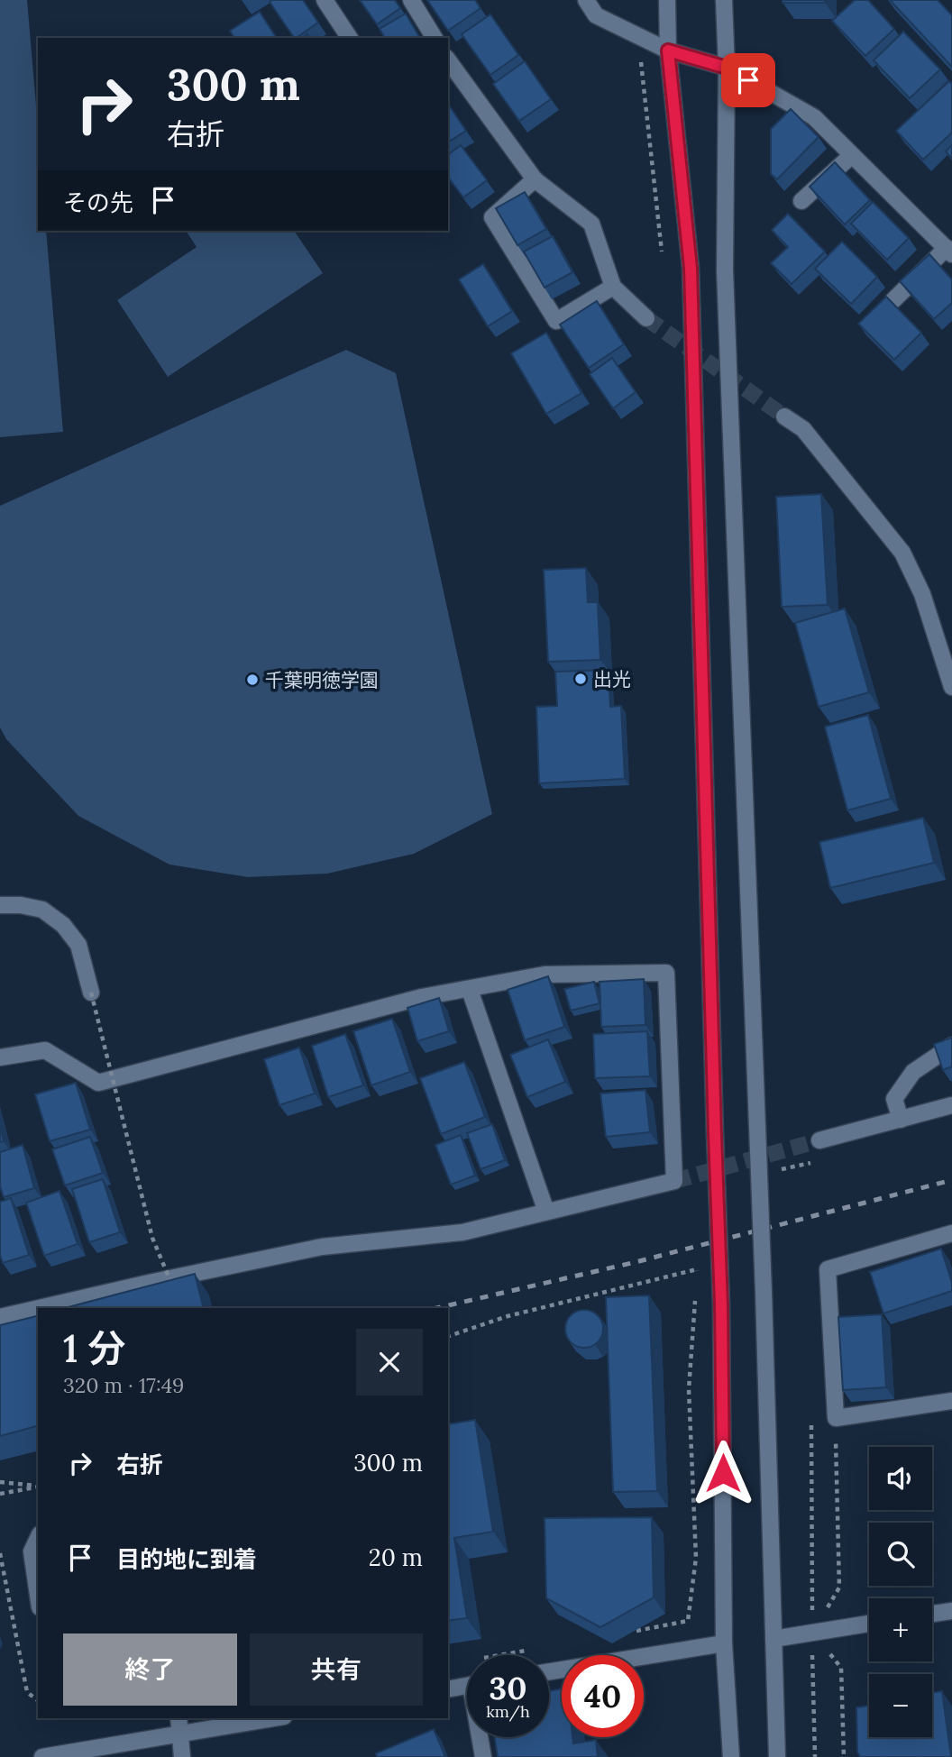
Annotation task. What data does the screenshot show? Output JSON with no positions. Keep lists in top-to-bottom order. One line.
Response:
{"places":["出光","千葉明徳学園"],"page":{"turn":["300 m","右折"],"then":"その先","heading":["1 分","320 m · 17:49"],"list":[{"name":"右折","value":"300 m"},{"name":"目的地に到着","value":"20 m"}],"map_buttons":["+","−"],"buttons":["終了","共有"],"speed":"30 km/h","limit":"40"}}
